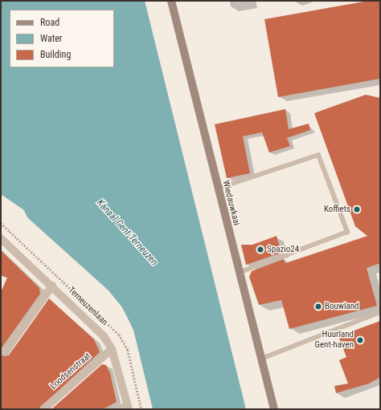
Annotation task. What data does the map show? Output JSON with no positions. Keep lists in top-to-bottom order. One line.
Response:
{"streets":{"main road":["Wiedauwkaai"],"street":["Terneuzenlaan","Loodsenstraat"]},"crossings":[["Terneuzenlaan","Loodsenstraat"]],"water":["Kanaal Gent-Terneuzen"],"places":["Koffiets","Spazio24","Bouwland","Huurland Gent-haven"],"legend":["Road","Water","Building"]}
